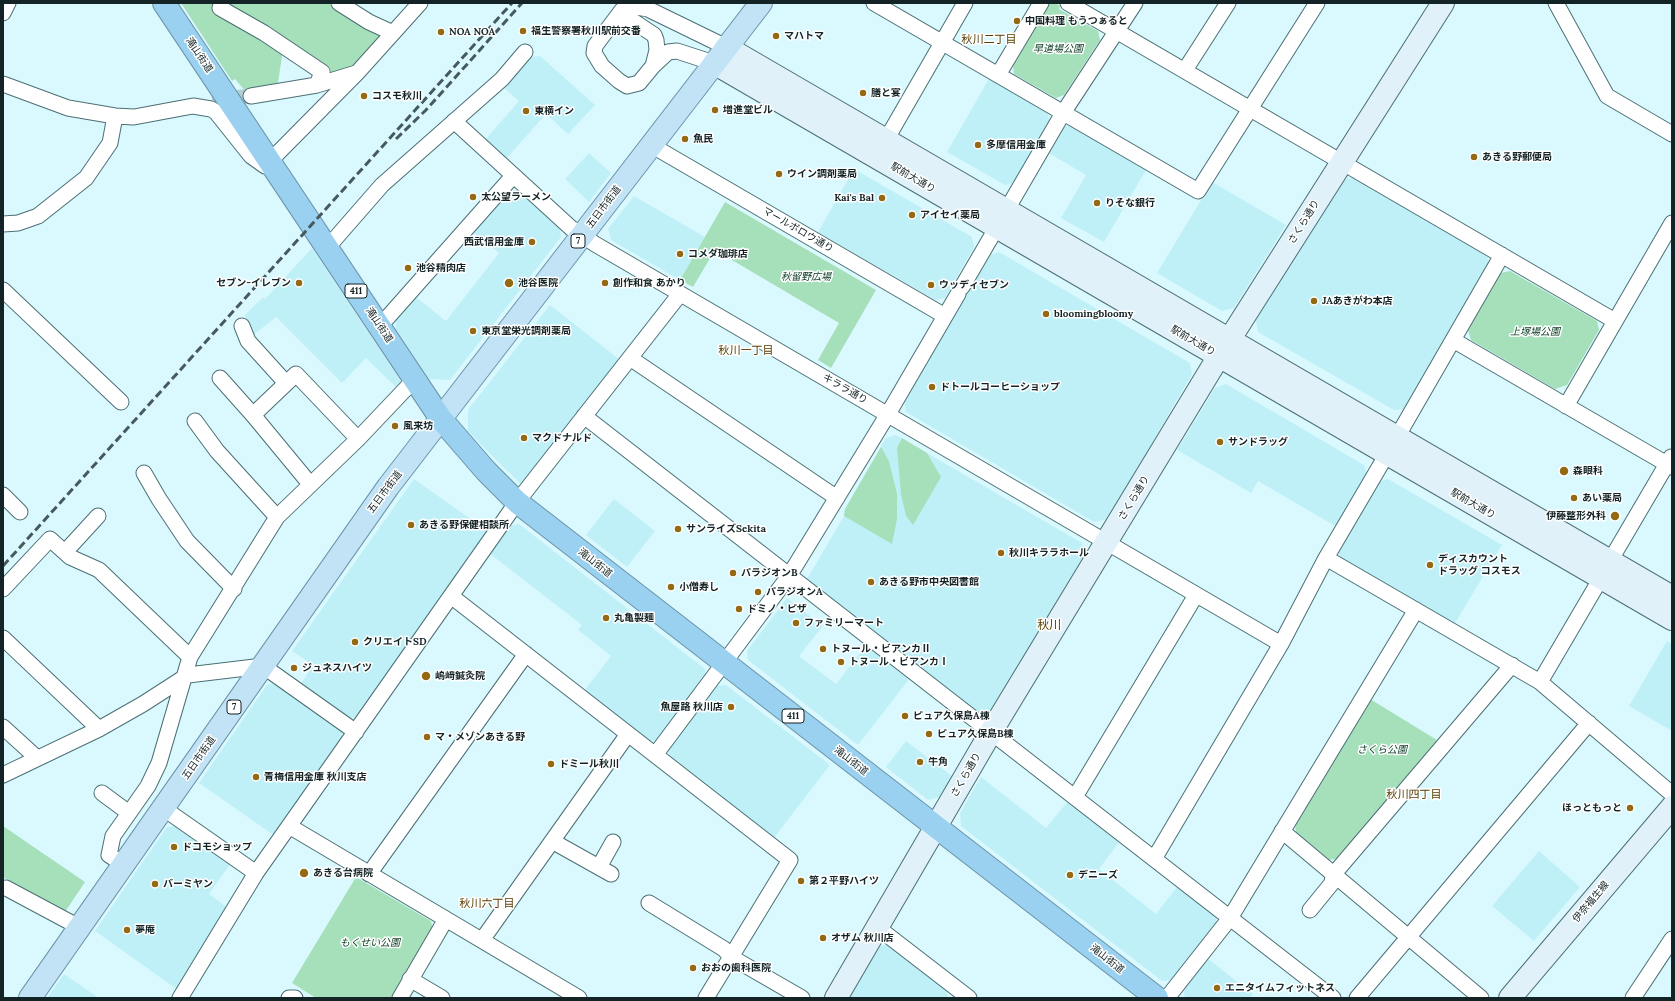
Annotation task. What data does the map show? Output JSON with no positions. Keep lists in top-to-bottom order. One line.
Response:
{"streets":{"highway":["滝山街道","411"],"main road":["五日市街道","7"],"street":["駅前大通り","さくら通り","マールボロウ通り","キララ通り","伊奈福生線"]},"crossings":[["滝山街道","五日市街道"],["滝山街道","さくら通り"],["駅前大通り","五日市街道"],["駅前大通り","さくら通り"],["五日市街道","マールボロウ通り"],["五日市街道","キララ通り"],["さくら通り","キララ通り"]],"districts":["秋川二丁目","秋川一丁目","秋川","秋川四丁目","秋川六丁目"],"parks":["早道場公園","秋留野広場","上塚場公園","さくら公園","もくせい公園"],"places":["中国料理 もうつぁると","福生警察署秋川駅前交番","NOA NOA","マハトマ","膳と宴","コスモ秋川","増進堂ビル","東横イン","魚民","多摩信用金庫","あきる野郵便局","ウイン調剤薬局","太公望ラーメン","Kai's Bal","りそな銀行","アイセイ薬局","西武信用金庫","コメダ珈琲店","池谷精肉店","セブン-イレブン","池谷医院","創作和食 あかり","ウッディセブン","JAあきがわ本店","bloomingbloomy","東京堂栄光調剤薬局","ドトールコーヒーショップ","風来坊","マクドナルド","サンドラッグ","森眼科","あい薬局","伊藤整形外科","あきる野保健相談所","サンライズSekita","秋川キララホール","ディスカウント ドラッグ コスモス","パラジオンB","あきる野市中央図書館","小僧寿し","パラジオンA","ドミノ・ピザ","丸亀製麺","ファミリーマート","クリエイトSD","トヌール・ビアンカⅡ","トヌール・ビアンカⅠ","ジュネスハイツ","嶋﨑鍼灸院","魚屋路 秋川店","ピュア久保島A棟","ピュア久保島B棟","マ・メゾンあきる野","牛角","ドミール秋川","青梅信用金庫 秋川支店","ほっともっと","ドコモショップ","あきる台病院","デニーズ","第２平野ハイツ","バーミヤン","夢庵","オザム 秋川店","おおの歯科医院","エニタイムフィットネス"]}
